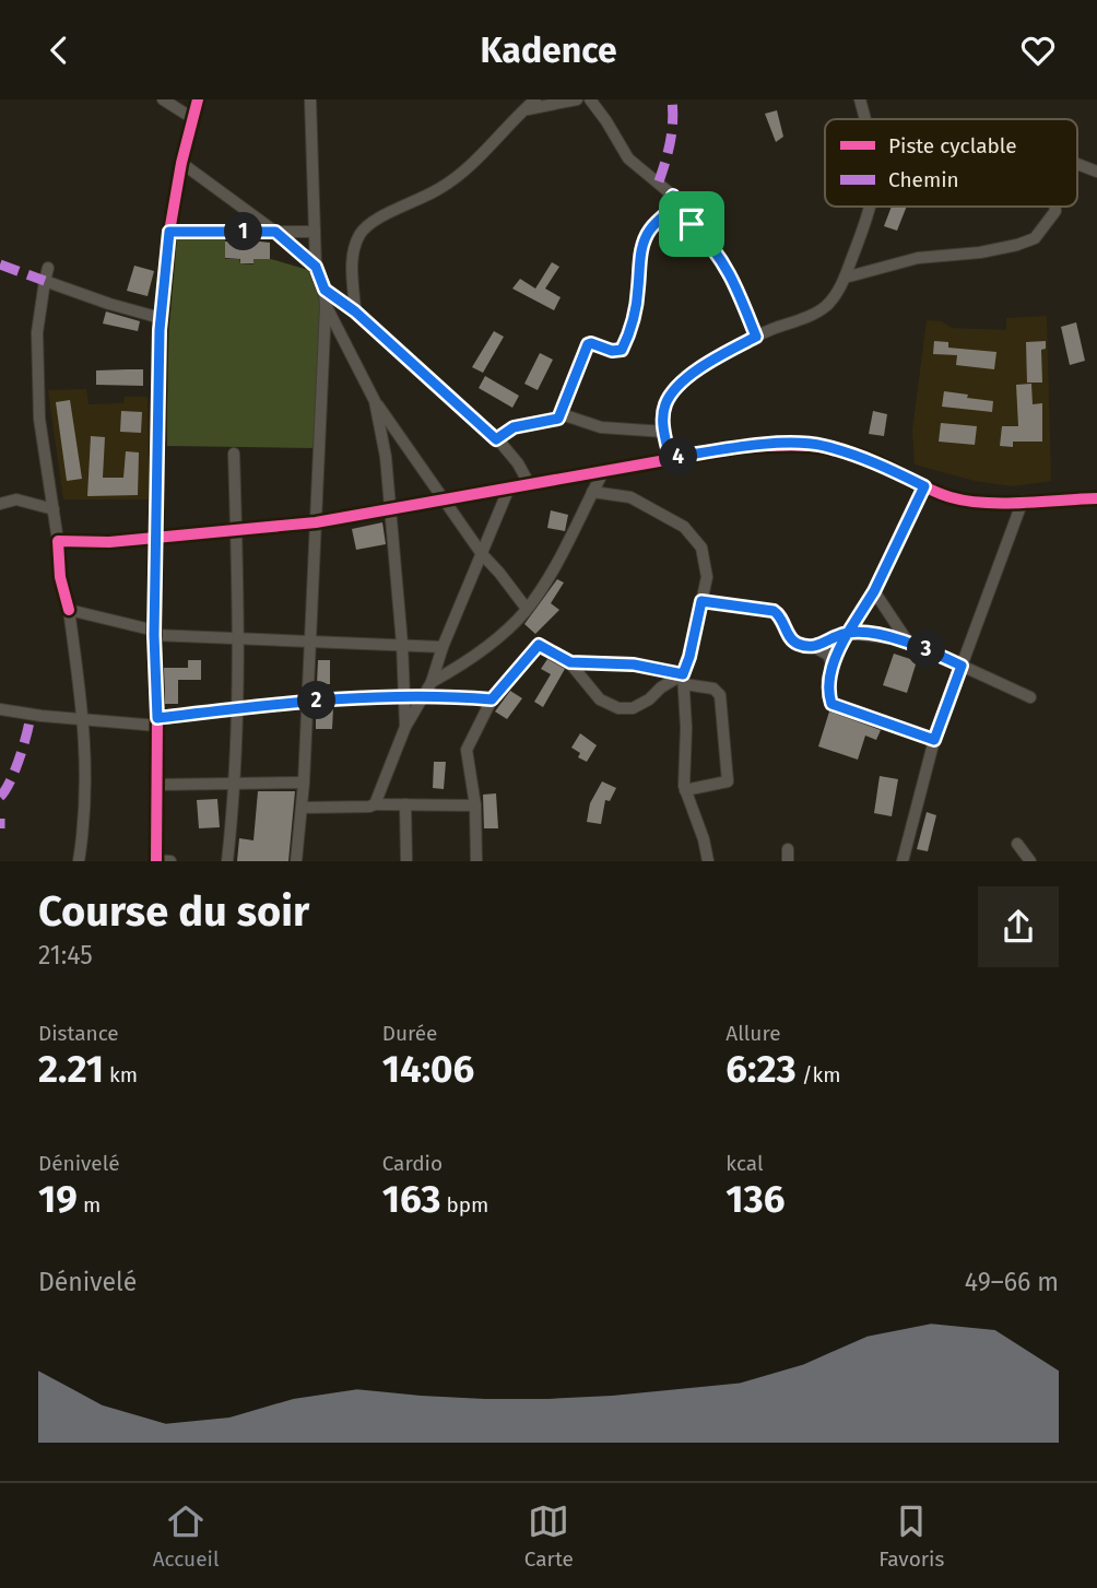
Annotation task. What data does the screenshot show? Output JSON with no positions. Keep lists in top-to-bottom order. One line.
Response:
{"legend":["Piste cyclable","Chemin"],"page":{"header":"Kadence","pins":["1","4","3","2"],"heading":["Course du soir","21:45"],"stats":[["Distance","2.21 km"],["Durée","14:06"],["Allure","6:23 /km"],["Dénivelé","19 m"],["Cardio","163 bpm"],["kcal","136"]],"chart":["Dénivelé","49–66 m"],"tabs":["Accueil","Carte","Favoris"]}}
